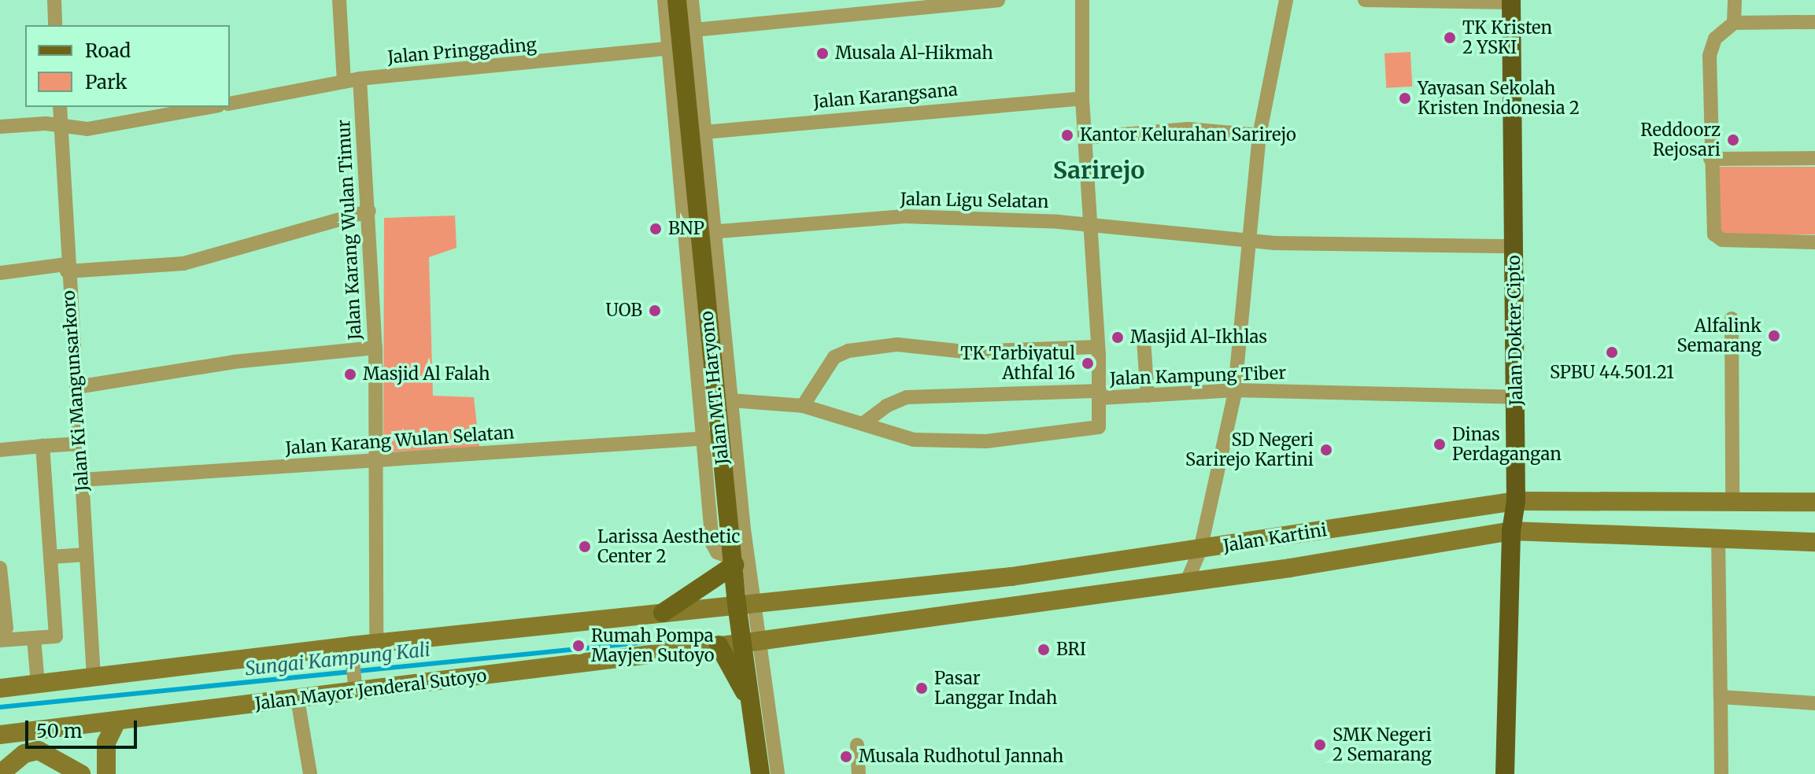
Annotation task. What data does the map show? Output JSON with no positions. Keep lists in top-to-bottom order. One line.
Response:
{"streets":{"highway":["Jalan Dokter Cipto"],"main road":["Jalan MT. Haryono","Jalan Kartini","Jalan Mayor Jenderal Sutoyo"],"street":["Jalan Pringgading","Jalan Karangsana","Jalan Ligu Selatan","Jalan Karang Wulan Timur","Jalan Kampung Tiber","Jalan Ki Mangunsarkoro","Jalan Karang Wulan Selatan"]},"crossings":[["Jalan Pringgading","Jalan Karang Wulan Timur"],["Jalan Pringgading","Jalan MT. Haryono"],["Jalan Karangsana","Jalan MT. Haryono"],["Jalan Ligu Selatan","Jalan Dokter Cipto"],["Jalan Ligu Selatan","Jalan MT. Haryono"],["Jalan Karang Wulan Timur","Jalan Karang Wulan Selatan"],["Jalan Karang Wulan Timur","Jalan Kartini"],["Jalan Dokter Cipto","Jalan Kampung Tiber"],["Jalan Dokter Cipto","Jalan Kartini"],["Jalan Kampung Tiber","Jalan MT. Haryono"],["Jalan MT. Haryono","Jalan Karang Wulan Selatan"],["Jalan MT. Haryono","Jalan Kartini"],["Jalan MT. Haryono","Jalan Mayor Jenderal Sutoyo"],["Jalan Ki Mangunsarkoro","Jalan Karang Wulan Selatan"],["Jalan Ki Mangunsarkoro","Jalan Kartini"],["Jalan Kartini","Jalan Mayor Jenderal Sutoyo"]],"districts":["Sarirejo"],"water":["Sungai Kampung Kali"],"places":["TK Kristen 2 YSKI","Musala Al-Hikmah","Yayasan Sekolah Kristen Indonesia 2","Kantor Kelurahan Sarirejo","Reddoorz Rejosari","BNP","UOB","Alfalink Semarang","Masjid Al-Ikhlas","SPBU 44.501.21","TK Tarbiyatul Athfal 16","Masjid Al Falah","Dinas Perdagangan","SD Negeri Sarirejo Kartini","Larissa Aesthetic Center 2","Rumah Pompa Mayjen Sutoyo","BRI","Pasar Langgar Indah","SMK Negeri 2 Semarang","Musala Rudhotul Jannah"],"legend":["Road","Park"],"scale_bar":"50 m"}
